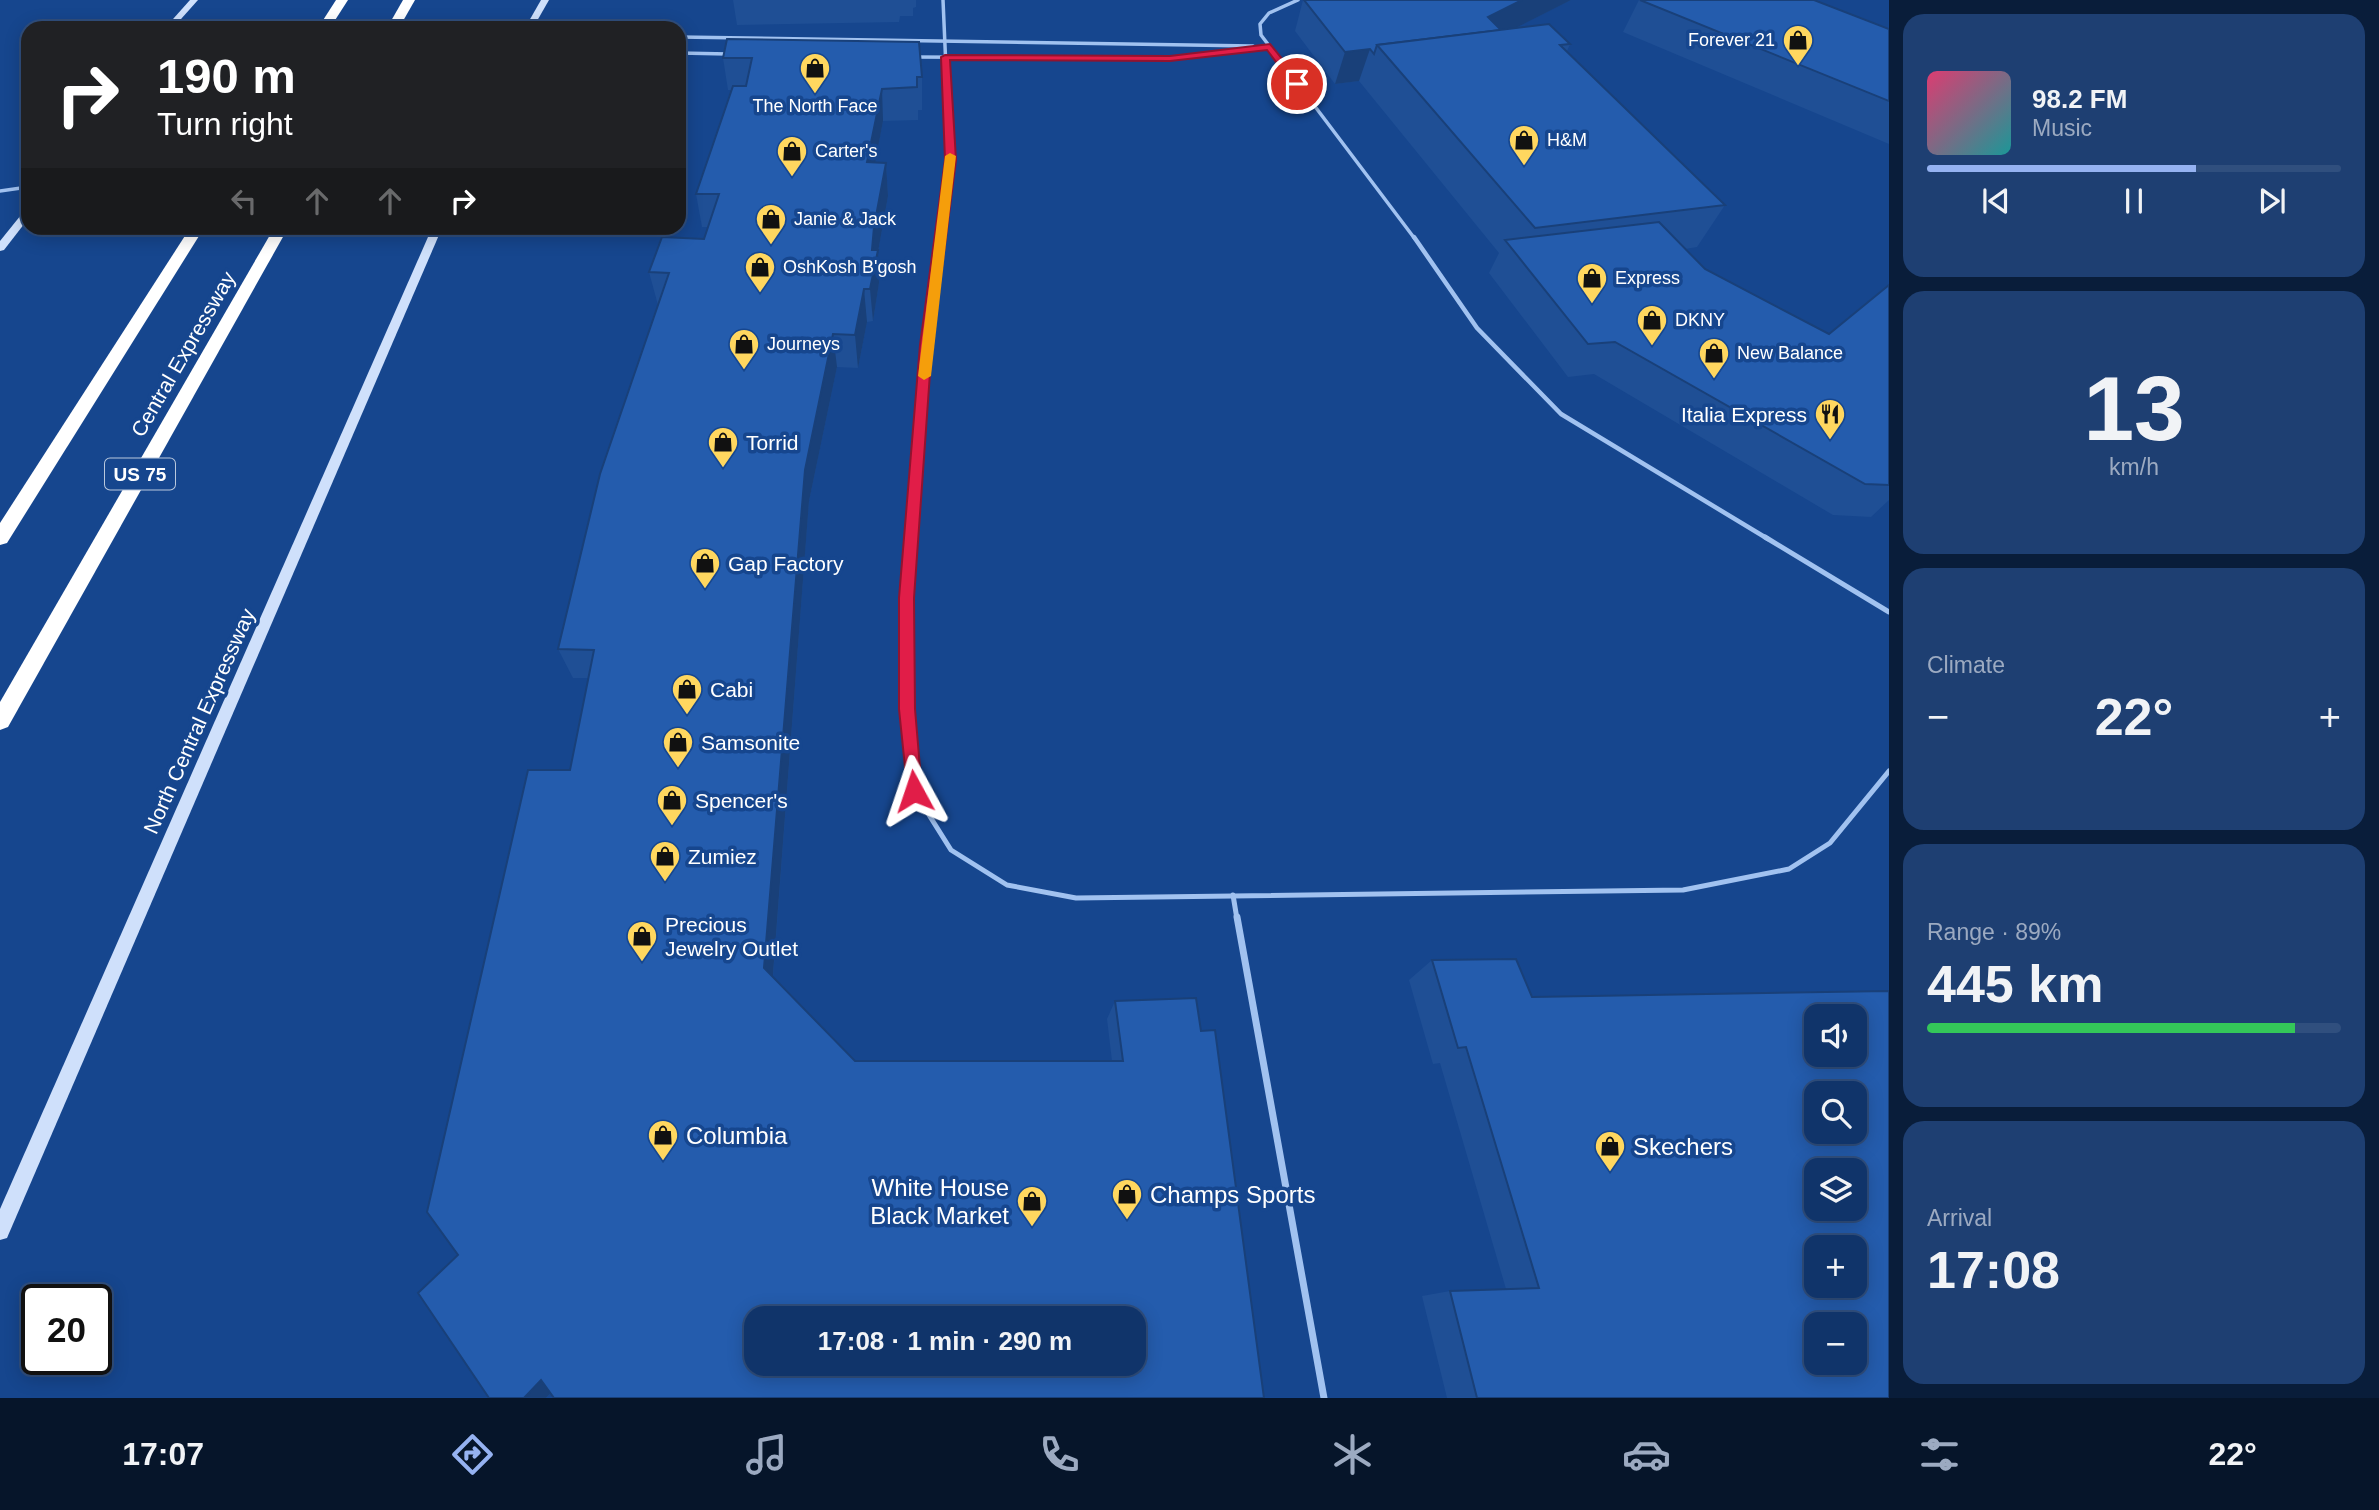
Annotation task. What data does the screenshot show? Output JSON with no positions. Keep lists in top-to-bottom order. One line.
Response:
{"streets":{"highway":["Central Expressway","US 75"],"main road":["North Central Expressway"]},"places":{"shop":["Forever 21","The North Face","H&M","Carter's","Janie & Jack","OshKosh B'gosh","Express","DKNY","Journeys","New Balance","Torrid","Gap Factory","Cabi","Samsonite","Spencer's","Zumiez","Precious Jewelry Outlet","Columbia","Skechers","Champs Sports","White House Black Market"],"restaurant":["Italia Express"]},"page":{"turn":["190 m","Turn right"],"song":["98.2 FM","Music"],"tile":[["13","km/h"],"Climate",["Range · 89%","445 km"],["Arrival","17:08"]],"heat":["−","22°","+"],"map_buttons":["+","−"],"limit":"20","trip":"17:08 · 1 min · 290 m","tabs":["17:07","22°"]}}
